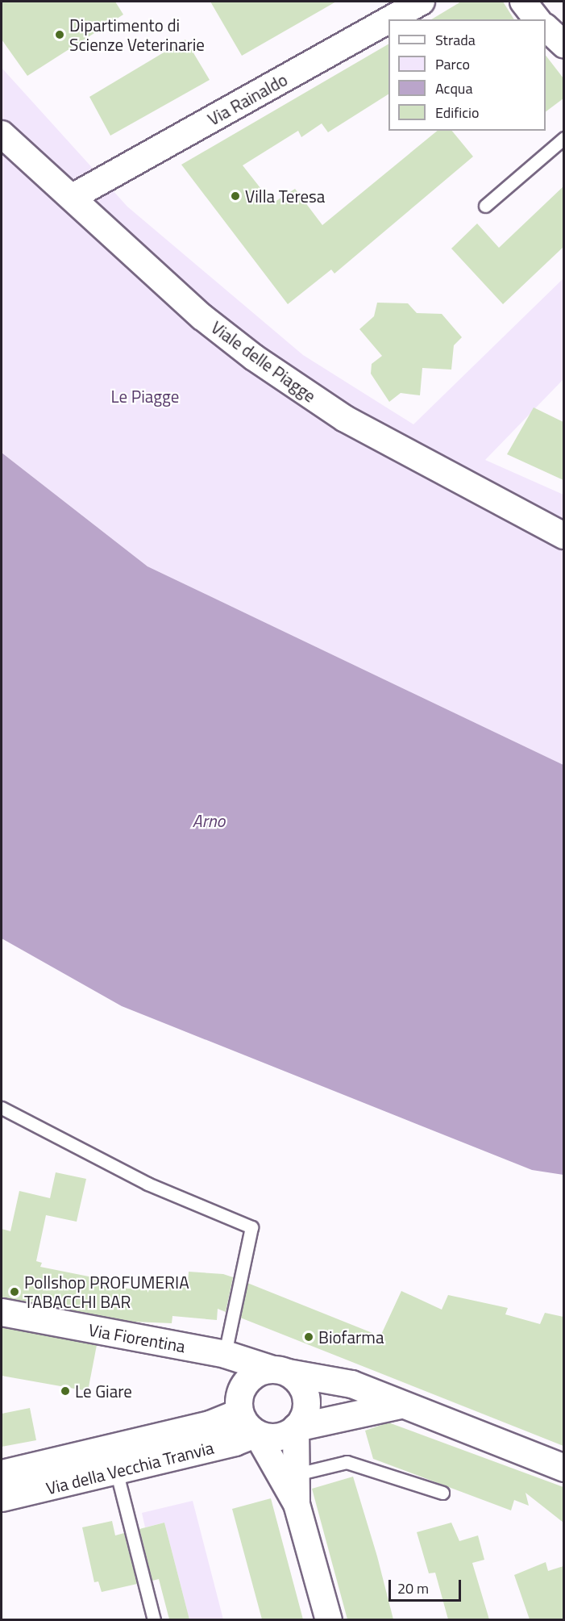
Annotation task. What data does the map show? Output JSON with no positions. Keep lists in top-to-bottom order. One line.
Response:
{"streets":{"main road":["Via Fiorentina","Via della Vecchia Tranvia"],"street":["Via Rainaldo","Viale delle Piagge"]},"crossings":[["Via Rainaldo","Viale delle Piagge"],["Via Fiorentina","Via della Vecchia Tranvia"]],"water":["Arno"],"parks":["Le Piagge"],"places":["Dipartimento di Scienze Veterinarie","Villa Teresa","Pollshop PROFUMERIA TABACCHI BAR","Biofarma","Le Giare"],"legend":["Strada","Parco","Acqua","Edificio"],"scale_bar":"20 m"}
